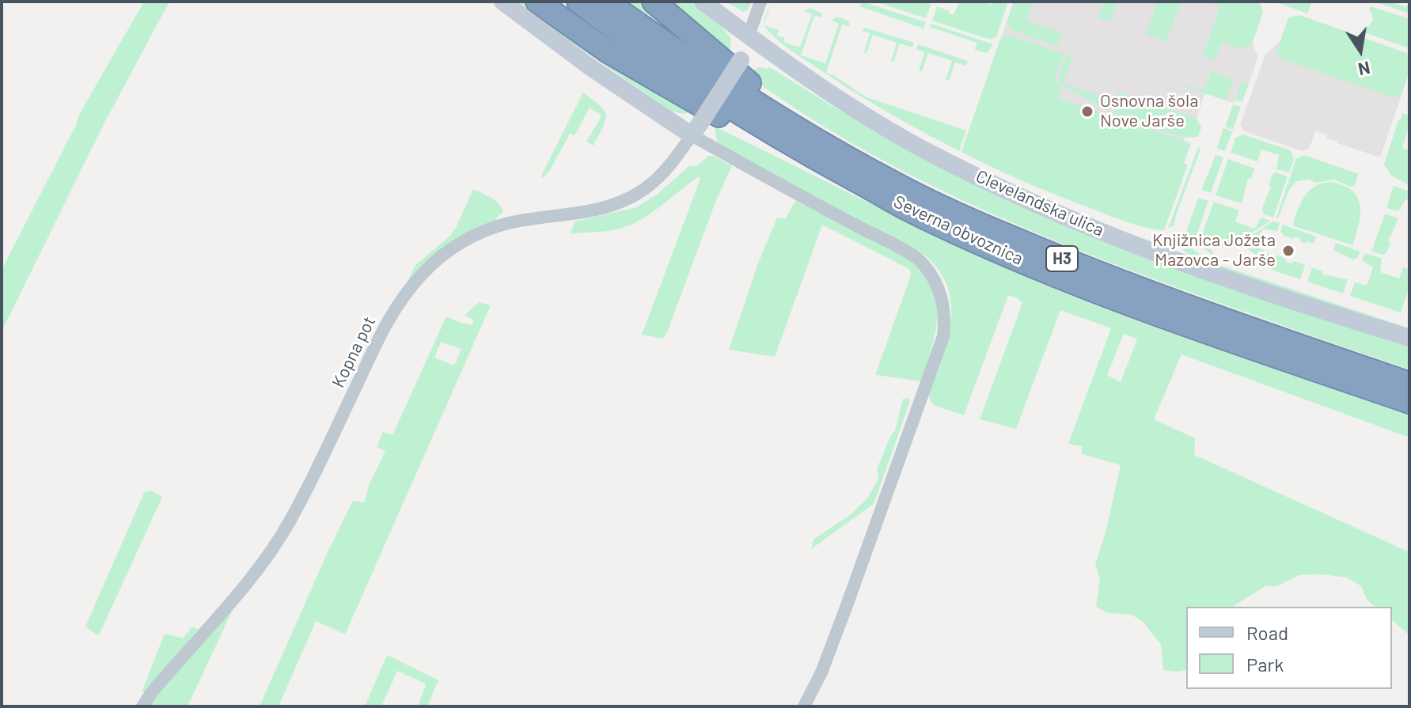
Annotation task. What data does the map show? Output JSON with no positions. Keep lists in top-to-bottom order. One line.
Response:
{"streets":{"highway":["Severna obvoznica","H3"],"street":["Clevelandska ulica","Kopna pot"]},"places":["Osnovna šola Nove Jarše","Knjižnica Jožeta Mazovca - Jarše"],"legend":["Road","Park"],"north":"bottom"}
